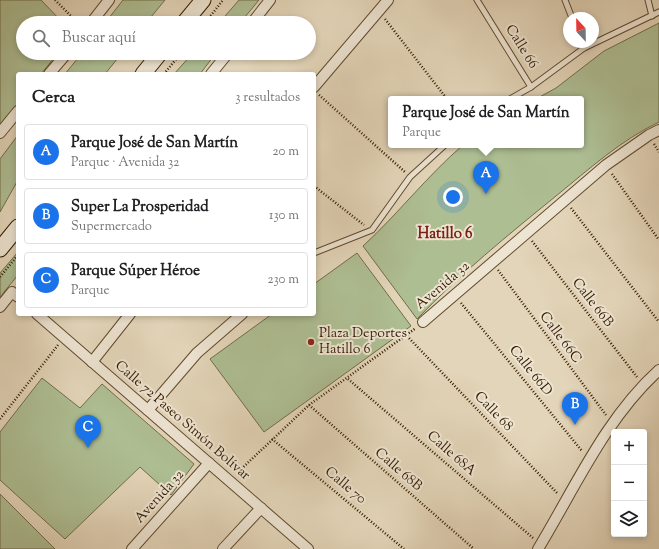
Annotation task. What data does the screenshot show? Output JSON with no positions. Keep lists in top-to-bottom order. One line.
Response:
{"streets":{"street":["Avenida 32","Calle 72 Paseo Simón Bolívar"],"lane":["Calle 66"],"path":["Calle 66B","Calle 66C","Calle 66D","Calle 68","Calle 68A","Calle 68B","Calle 70"]},"crossings":[["Avenida 32","Calle 66B"],["Avenida 32","Calle 66C"],["Avenida 32","Calle 66D"],["Avenida 32","Calle 68"],["Avenida 32","Calle 72 Paseo Simón Bolívar"],["Avenida 32","Calle 68A"],["Avenida 32","Calle 68B"],["Avenida 32","Calle 70"]],"districts":["Hatillo 6"],"places":["Plaza Deportes Hatillo 6"],"north":"top","page":{"search":"Buscar aquí","heading":["Cerca","3 resultados"],"popup":["Parque José de San Martín","Parque"],"list":[{"mark":"A","name":"Parque José de San Martín","note":"Parque · Avenida 32","value":"20 m"},{"mark":"B","name":"Super La Prosperidad","note":"Supermercado","value":"130 m"},{"mark":"C","name":"Parque Súper Héroe","note":"Parque","value":"230 m"}],"pins":["A","B","C"],"map_buttons":["+","−"]}}
